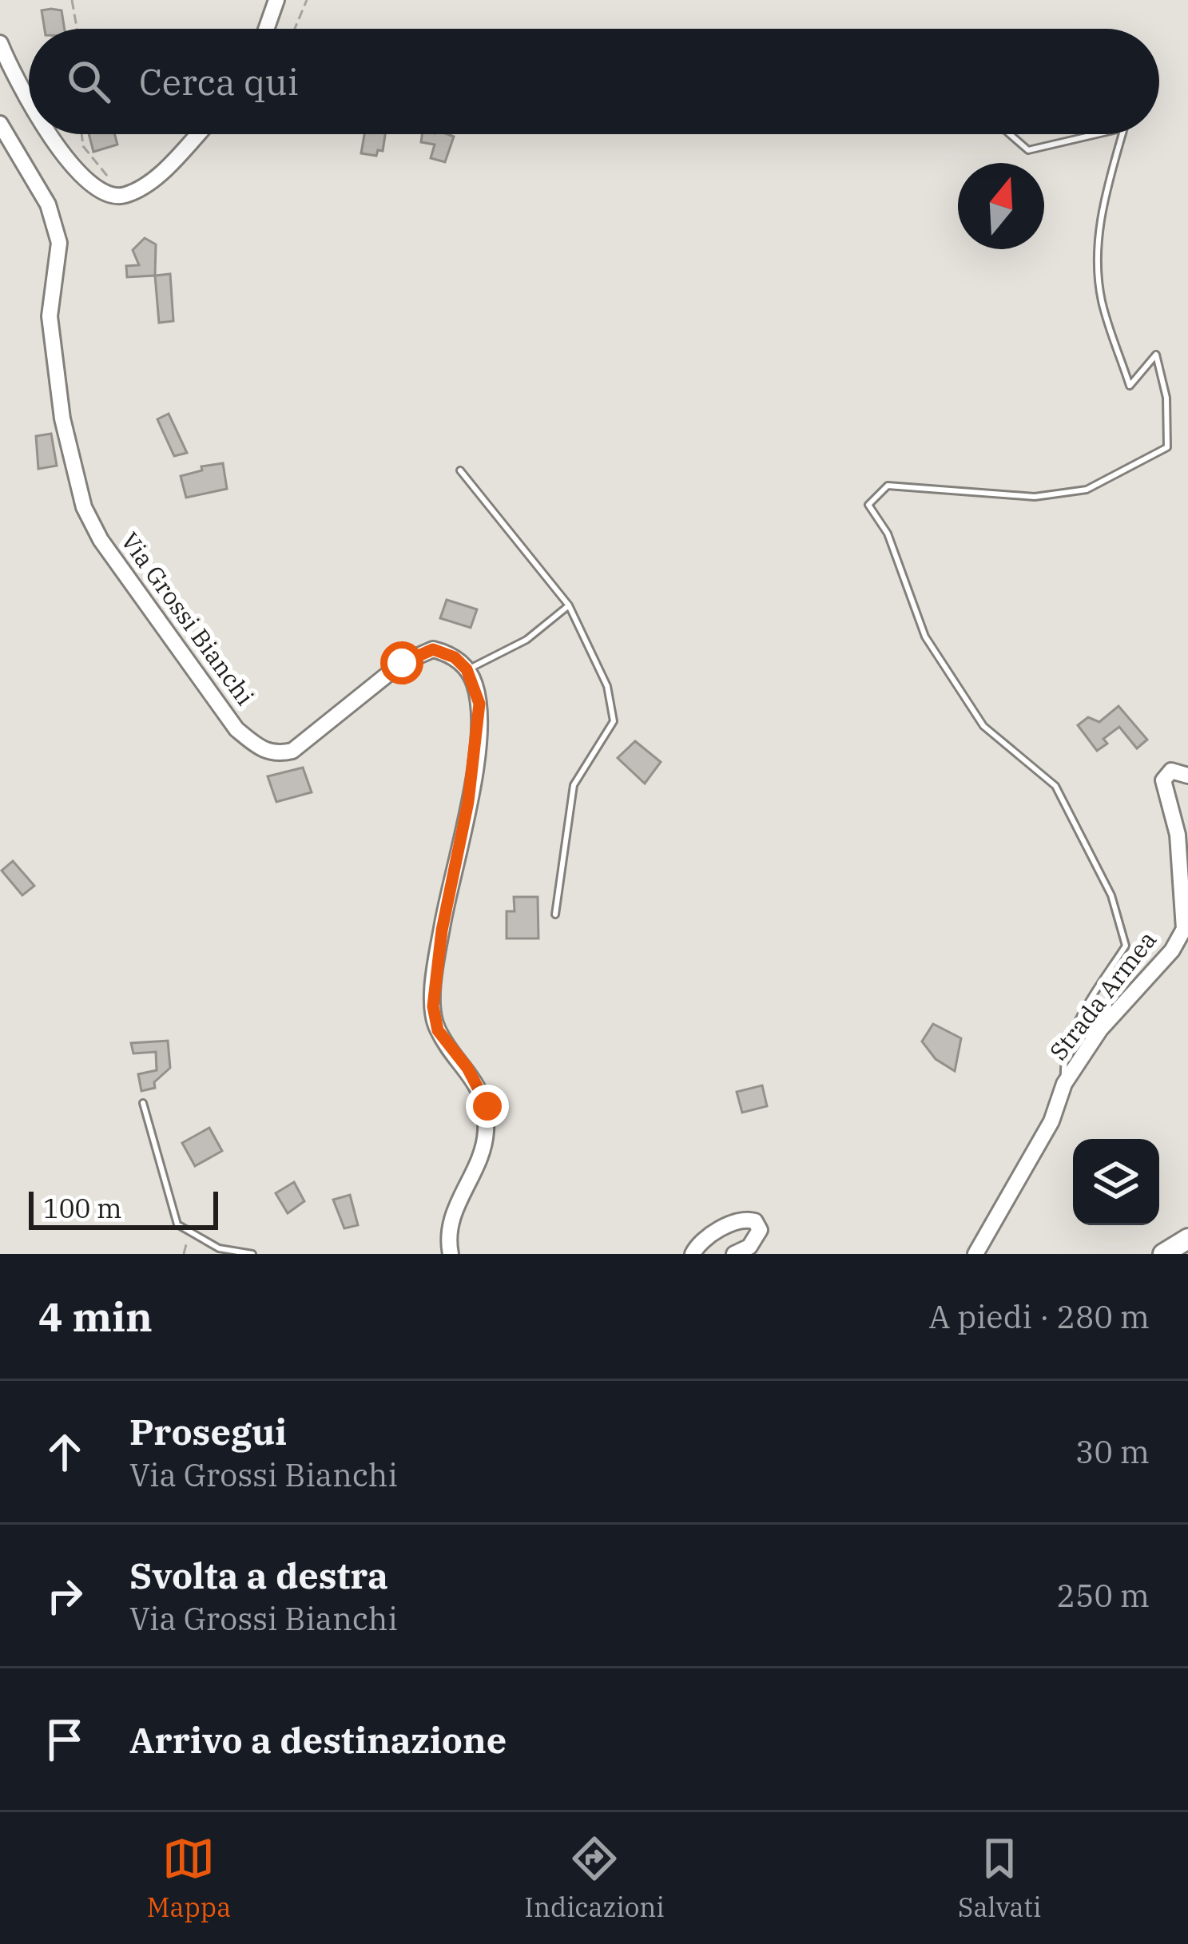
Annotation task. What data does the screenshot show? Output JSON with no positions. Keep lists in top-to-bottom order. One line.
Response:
{"streets":{"main road":["Via Grossi Bianchi","Strada Armea"]},"scale_bar":"100 m","north":"top","page":{"search":"Cerca qui","scale":"100 m","heading":["4 min","A piedi · 280 m"],"list":[["Prosegui","Via Grossi Bianchi","30 m"],["Svolta a destra","Via Grossi Bianchi","250 m"],"Arrivo a destinazione"],"nav":["Mappa","Indicazioni","Salvati"]}}
